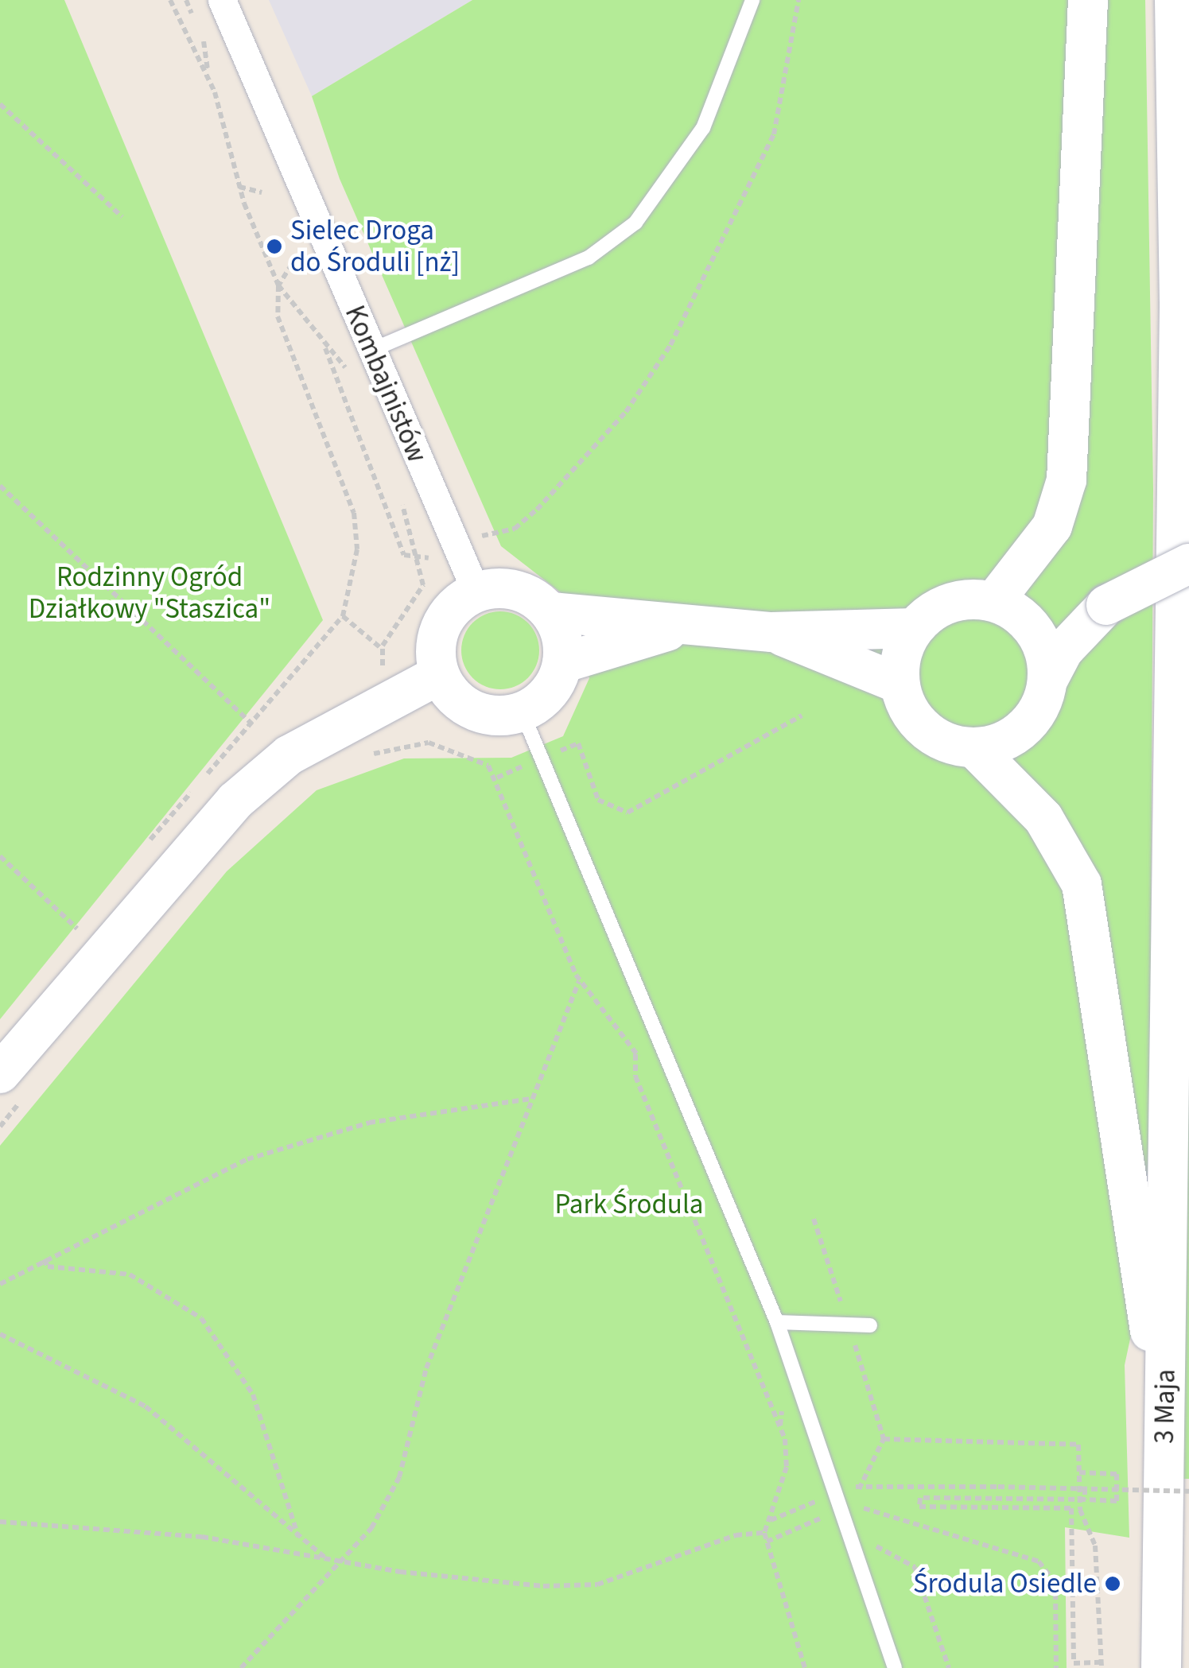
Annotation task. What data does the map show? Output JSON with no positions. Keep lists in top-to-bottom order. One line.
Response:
{"streets":{"main road":["3 Maja"],"street":["Kombajnistów"]},"parks":["Rodzinny Ogród Działkowy \"Staszica\"","Park Środula"],"places":["Sielec Droga do Środuli [nż]","Środula Osiedle"]}
